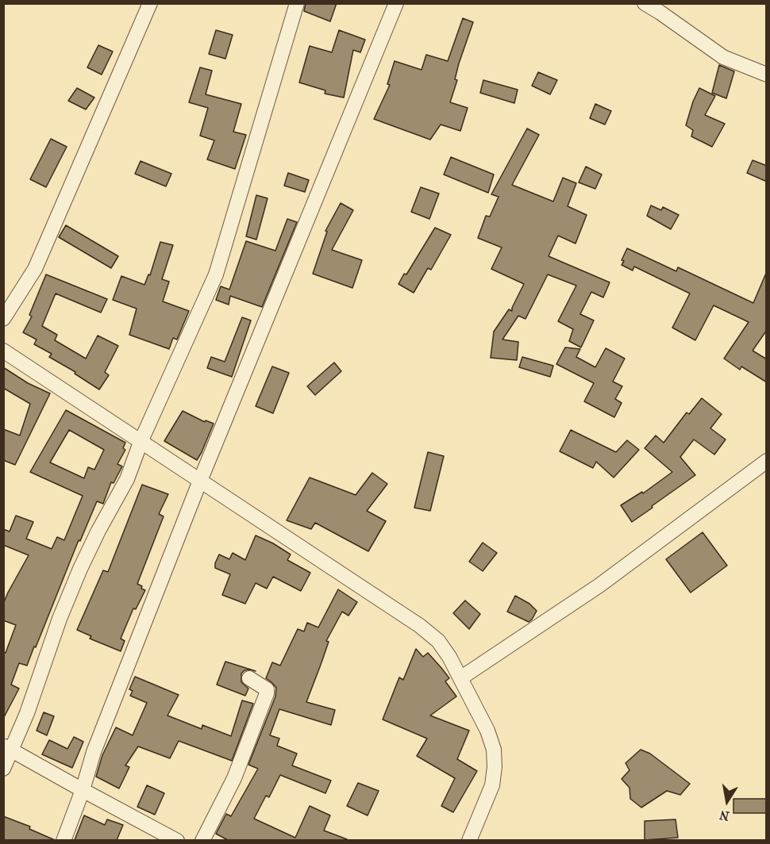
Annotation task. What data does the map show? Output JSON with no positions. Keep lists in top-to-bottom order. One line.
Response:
{"north":"bottom"}
